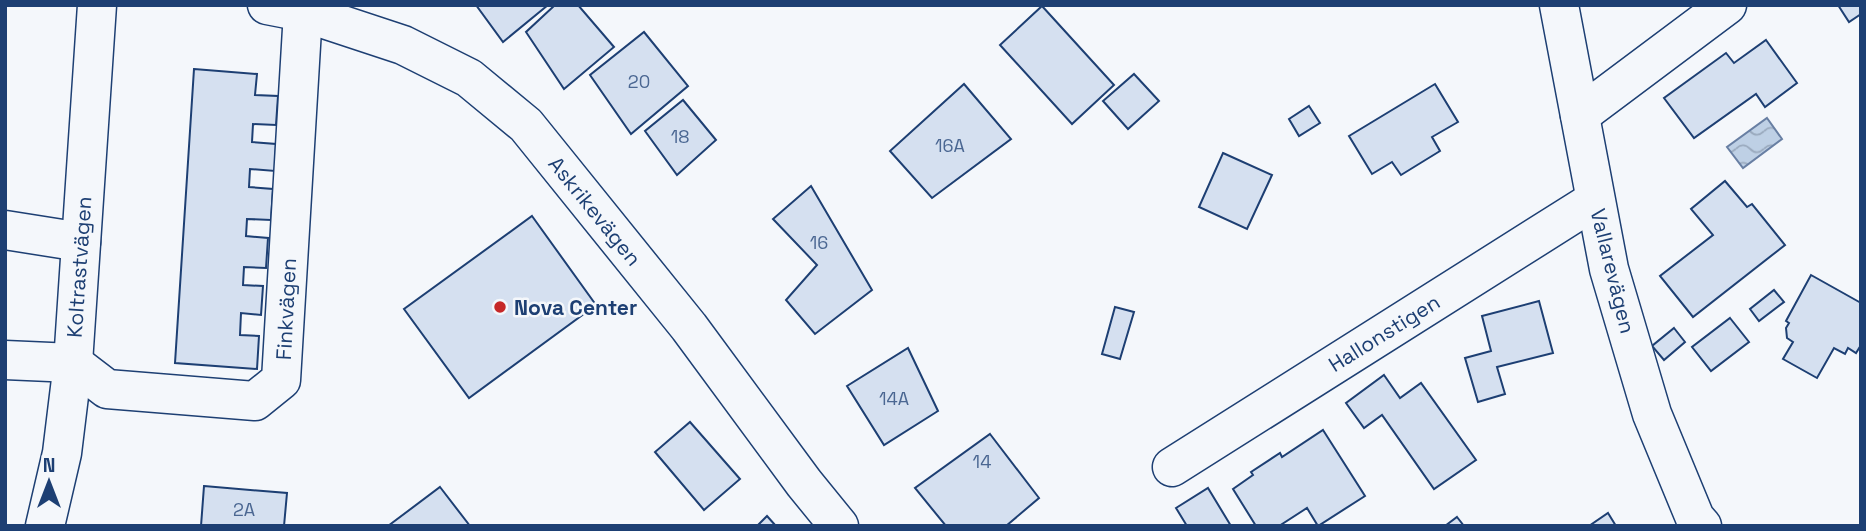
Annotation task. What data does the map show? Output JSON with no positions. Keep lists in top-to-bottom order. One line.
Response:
{"streets":{"street":["Askrikevägen","Koltrastvägen","Vallarevägen","Finkvägen","Hallonstigen"]},"crossings":[["Askrikevägen","Finkvägen"],["Koltrastvägen","Finkvägen"],["Vallarevägen","Hallonstigen"]],"places":["Nova Center"],"house_numbers":["20","18","16A","16","14A","14","2A"],"north":"top"}
